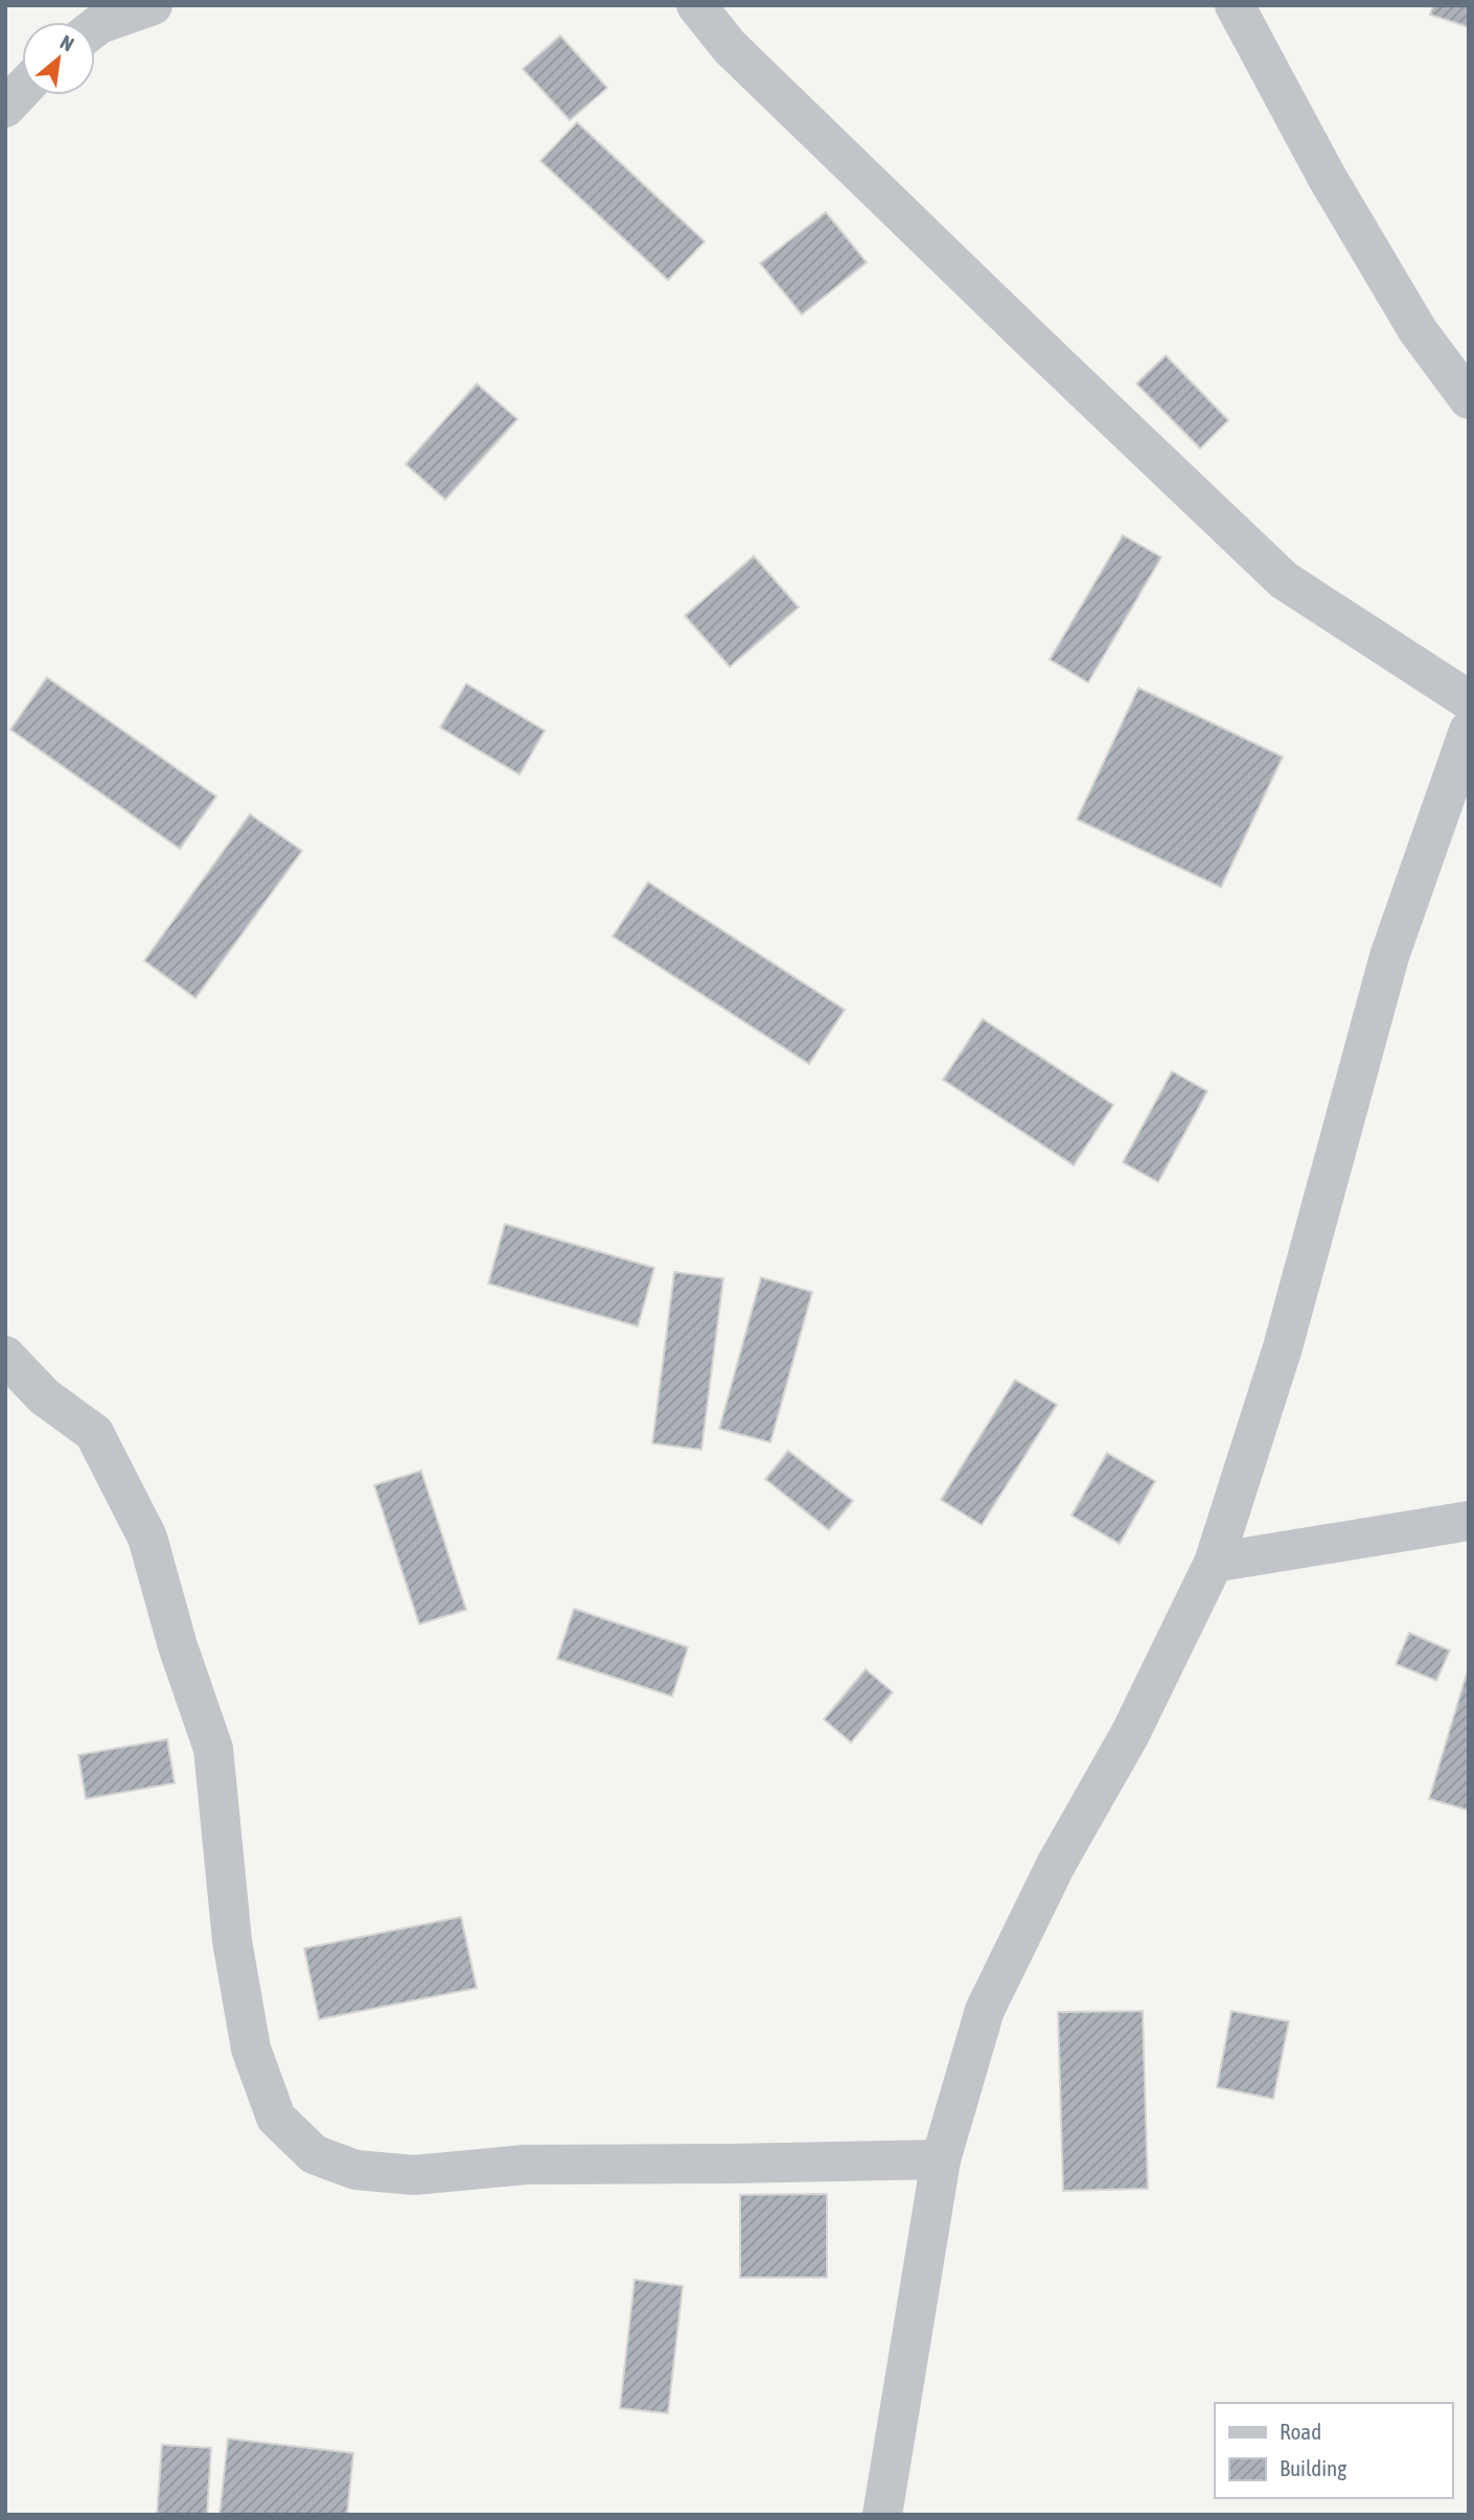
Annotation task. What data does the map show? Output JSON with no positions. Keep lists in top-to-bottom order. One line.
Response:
{"legend":["Road","Building"],"north":"top right"}
